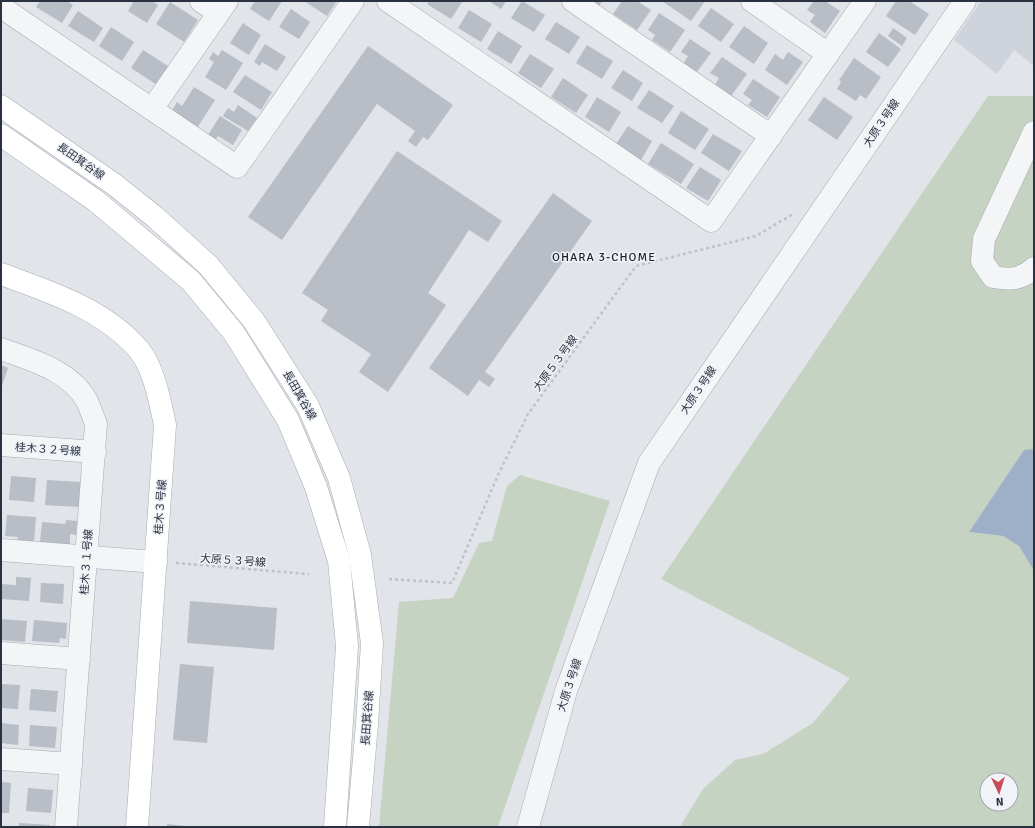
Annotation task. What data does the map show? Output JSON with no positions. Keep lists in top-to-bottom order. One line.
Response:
{"streets":{"street":["大原３号線","長田箕谷線","桂木３２号線","桂木３号線","桂木３１号線"],"path":["大原５３号線"]},"crossings":[["大原５３号線","桂木３号線"],["桂木３２号線","桂木３１号線"]],"districts":["OHARA 3-CHOME"],"north":"bottom"}
